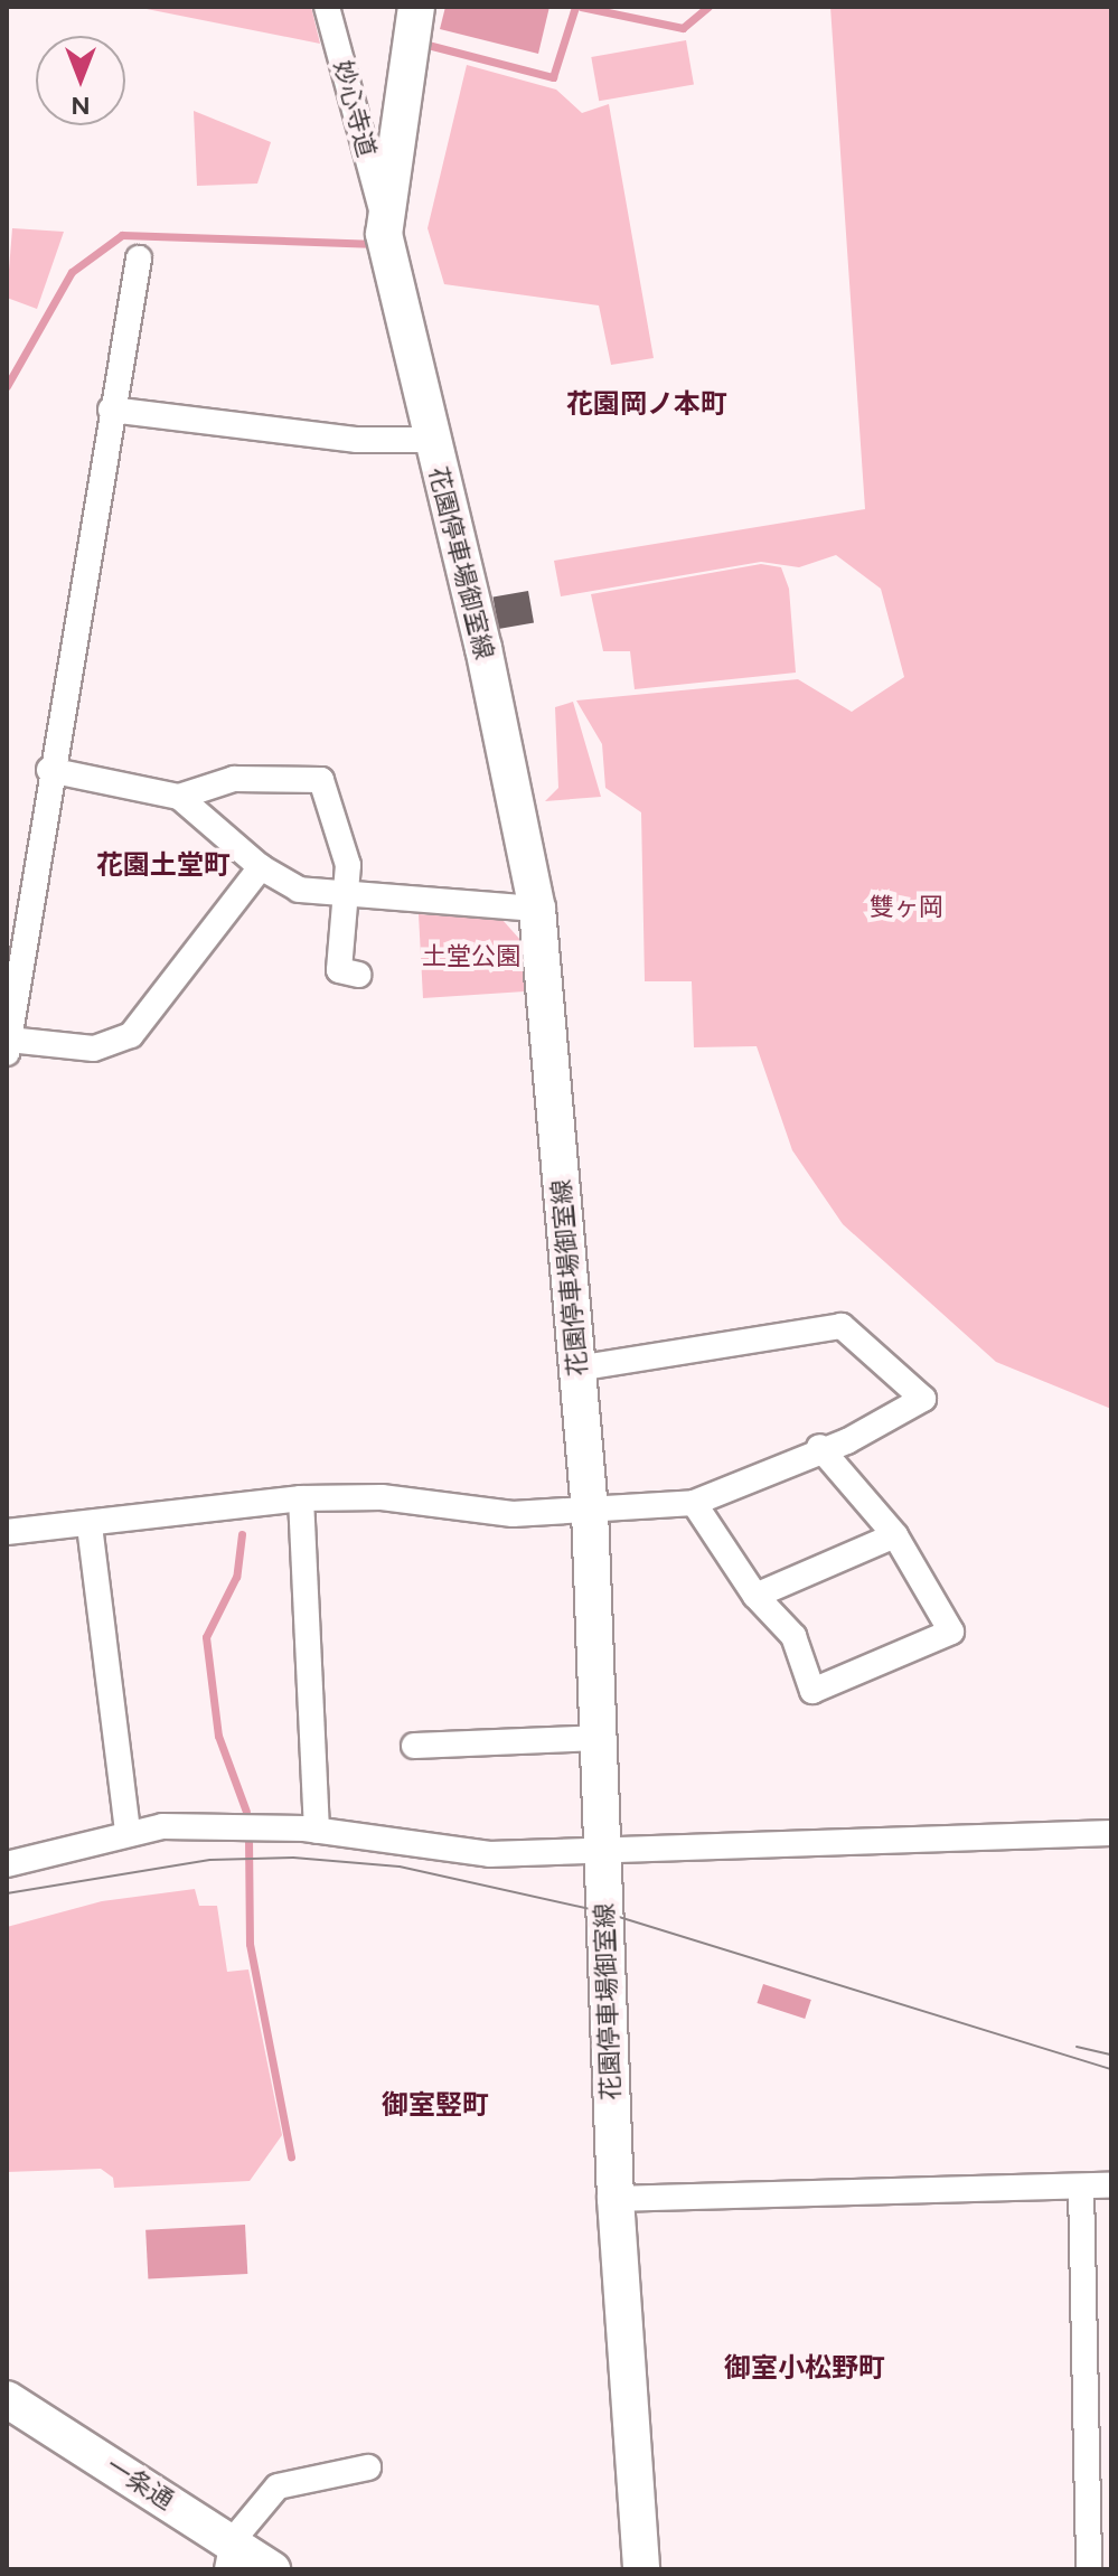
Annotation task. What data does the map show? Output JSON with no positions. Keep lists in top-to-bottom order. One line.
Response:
{"streets":{"main road":["花園停車場御室線","一条通"],"street":["妙心寺道"]},"crossings":[["妙心寺道","花園停車場御室線"]],"districts":["花園岡ノ本町","花園土堂町","御室竪町","御室小松野町"],"parks":["雙ヶ岡","土堂公園"],"north":"bottom"}
